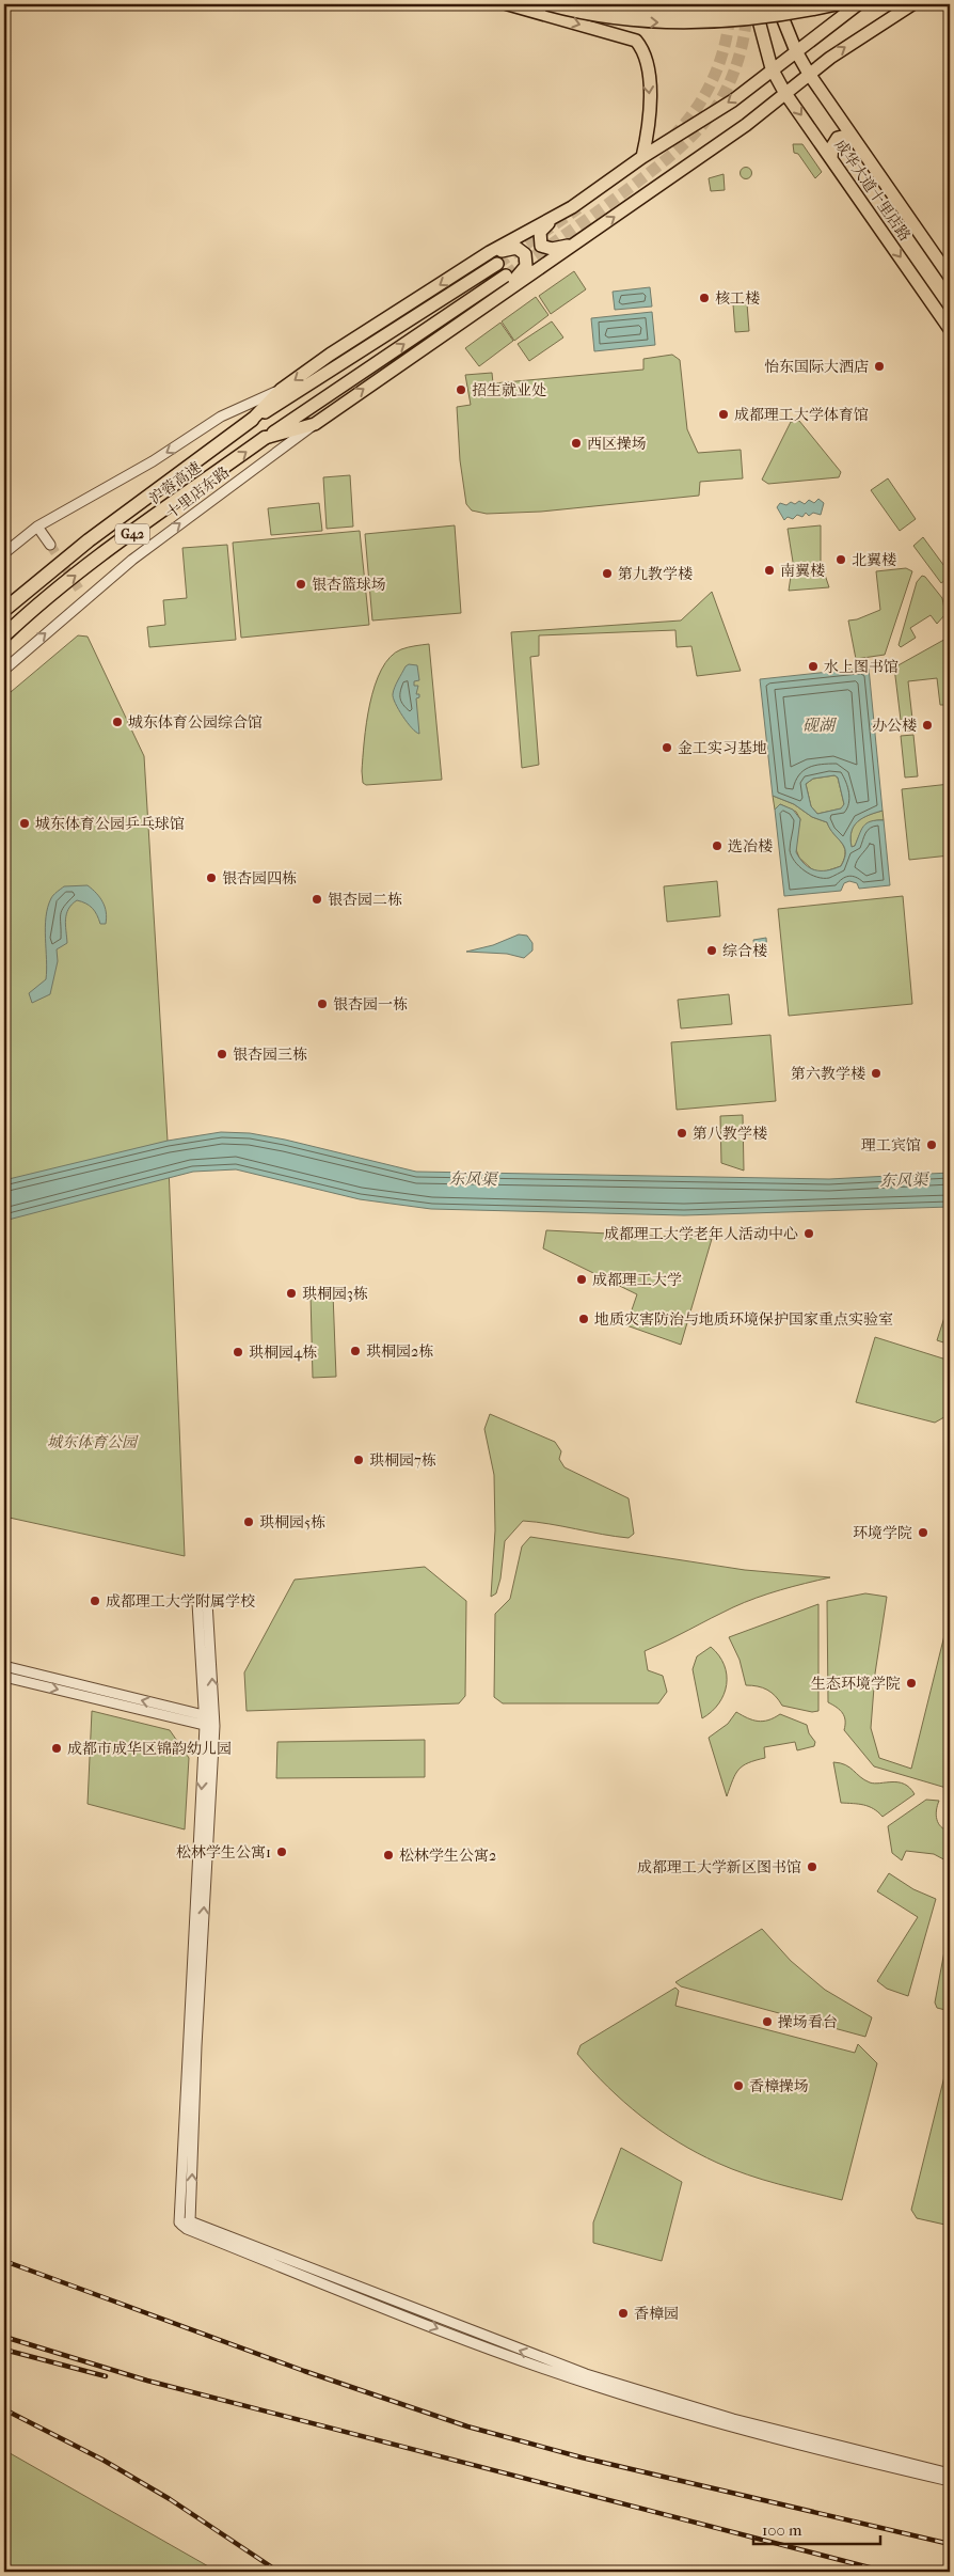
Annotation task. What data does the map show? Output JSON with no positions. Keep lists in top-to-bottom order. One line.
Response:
{"streets":{"highway":["沪蓉高速","G42"],"main road":["成华大道十里店路"],"street":["十里店东路"]},"water":["砚湖","东风渠"],"parks":["城东体育公园"],"places":["核工楼","怡东国际大酒店","招生就业处","成都理工大学体育馆","西区操场","北翼楼","南翼楼","第九教学楼","银杏篮球场","水上图书馆","城东体育公园综合馆","办公楼","金工实习基地","城东体育公园乒乓球馆","选冶楼","银杏园四栋","银杏园二栋","综合楼","银杏园一栋","银杏园三栋","第六教学楼","第八教学楼","理工宾馆","成都理工大学老年人活动中心","成都理工大学","珙桐园3栋","地质灾害防治与地质环境保护国家重点实验室","珙桐园2栋","珙桐园4栋","珙桐园7栋","珙桐园5栋","环境学院","成都理工大学附属学校","生态环境学院","成都市成华区锦韵幼儿园","松林学生公寓1","松林学生公寓2","成都理工大学新区图书馆","操场看台","香樟操场","香樟园"],"scale_bar":"100 m"}
